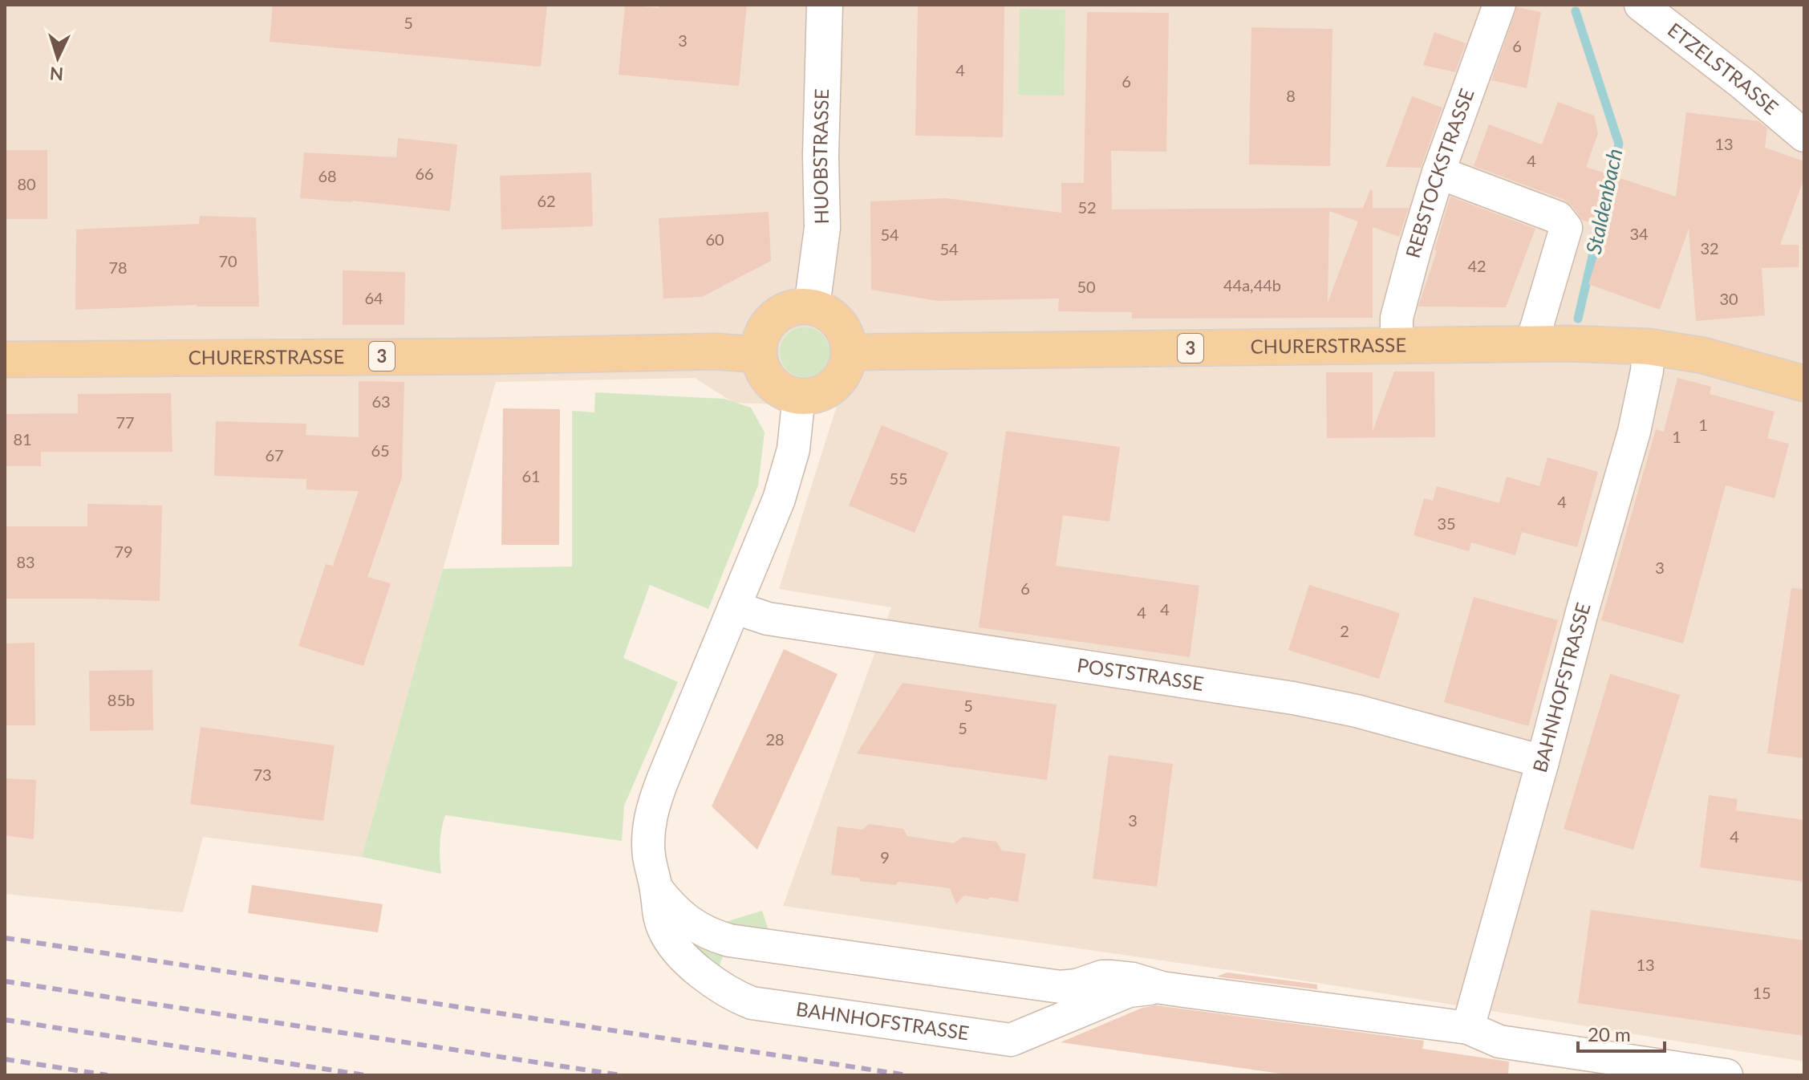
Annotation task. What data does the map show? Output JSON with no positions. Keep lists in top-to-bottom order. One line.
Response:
{"streets":{"main road":["CHURERSTRASSE","3"],"street":["ETZELSTRASSE","HUOBSTRASSE","REBSTOCKSTRASSE","POSTSTRASSE","BAHNHOFSTRASSE"]},"crossings":[["HUOBSTRASSE","CHURERSTRASSE"],["HUOBSTRASSE","BAHNHOFSTRASSE"],["REBSTOCKSTRASSE","CHURERSTRASSE"],["CHURERSTRASSE","BAHNHOFSTRASSE"],["POSTSTRASSE","BAHNHOFSTRASSE"]],"water":["Staldenbach"],"house_numbers":["5","3","6","4","6","8","13","4","66","68","80","62","52","34","54","60","32","54","70","42","78","44a,44b","50","64","30","63","77","1","1","81","65","67","61","55","4","35","79","83","3","6","4","4","2","85b","5","5","28","73","3","4","9","13","15"],"scale_bar":"20 m","north":"bottom"}
